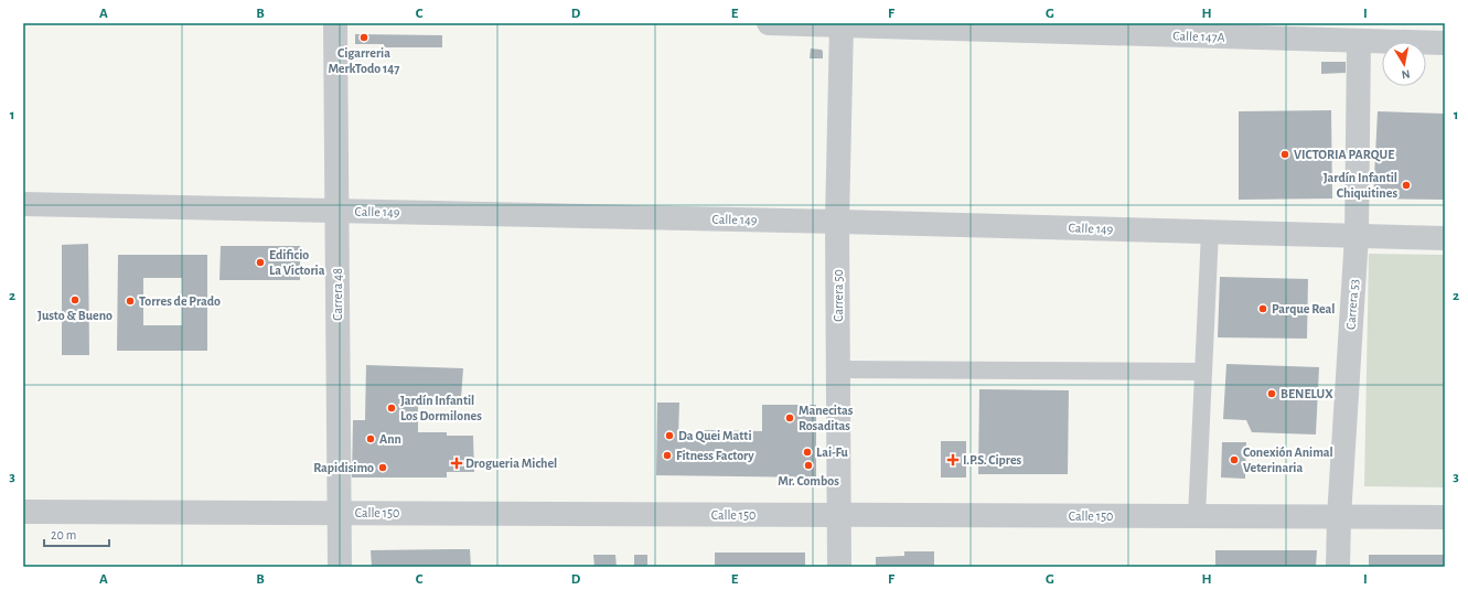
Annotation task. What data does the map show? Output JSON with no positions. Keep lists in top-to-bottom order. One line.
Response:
{"streets":{"street":["Calle 147A","Calle 149","Carrera 48","Carrera 50","Carrera 53","Calle 150"]},"crossings":[["Calle 147A","Carrera 50"],["Calle 147A","Carrera 53"],["Calle 149","Carrera 48"],["Calle 149","Carrera 50"],["Calle 149","Carrera 53"],["Carrera 48","Calle 150"],["Carrera 50","Calle 150"],["Carrera 53","Calle 150"]],"places":{"other":["Cigarreria MerkTodo 147","VICTORIA PARQUE","Jardín Infantil Chiquitines","Edificio La Victoria","Justo & Bueno","Torres de Prado","Parque Real","BENELUX","Jardín Infantil Los Dormilones","Manecitas Rosaditas","Da Quei Matti","Ann","Lai-Fu","Fitness Factory","Conexión Animal Veterinaria","Mr. Combos","Rapidisimo"],"health":["I.P.S. Cipres","Drogueria Michel"]},"scale_bar":"20 m","north":"bottom","grid":{"columns":["A","B","C","D","E","F","G","H","I"],"rows":["1","2","3"]}}
